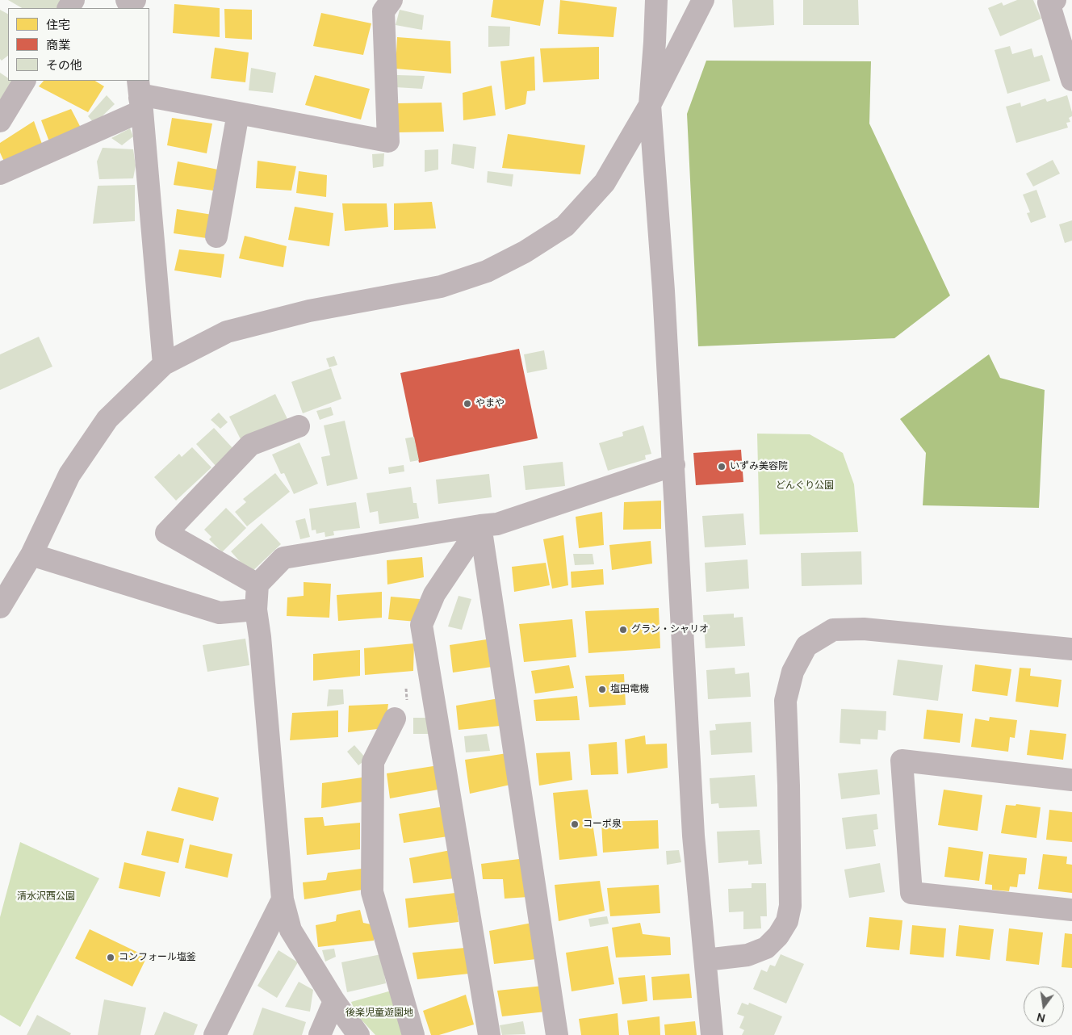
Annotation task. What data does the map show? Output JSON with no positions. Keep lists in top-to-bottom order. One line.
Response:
{"parks":["どんぐり公園","清水沢西公園","後楽児童遊園地"],"places":["やまや","いずみ美容院","グラン・シャリオ","塩田電機","コーポ泉","コンフォール塩釜"],"legend":["住宅","商業","その他"],"north":"bottom"}
